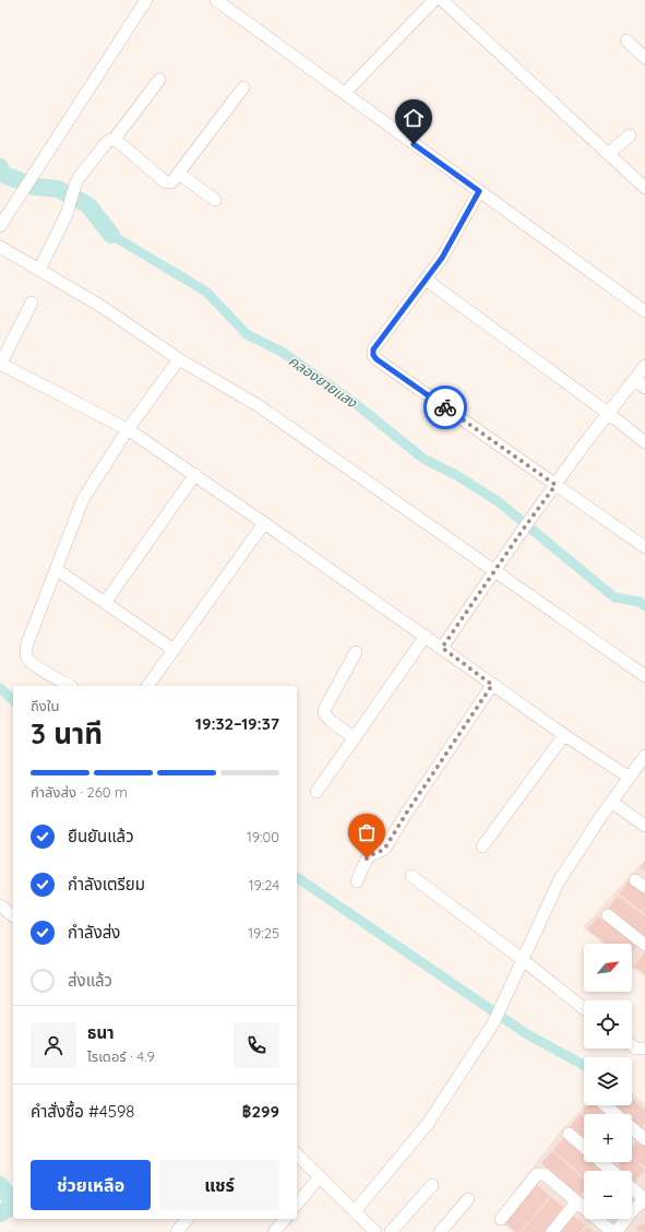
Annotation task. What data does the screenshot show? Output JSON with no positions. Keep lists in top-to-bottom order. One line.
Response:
{"water":["คลองยายแสง"],"north":"top right","page":{"heading":["3 นาที","ถึงใน","19:32–19:37"],"panel":["ธนา","ไรเดอร์ · 4.9","คำสั่งซื้อ #4598","฿299"],"bar":"กำลังส่ง · 260 m","list":[["ยืนยันแล้ว","19:00"],["กำลังเตรียม","19:24"],["กำลังส่ง","19:25"],"ส่งแล้ว"],"map_buttons":["+","−"],"buttons":["ช่วยเหลือ","แชร์"]}}
